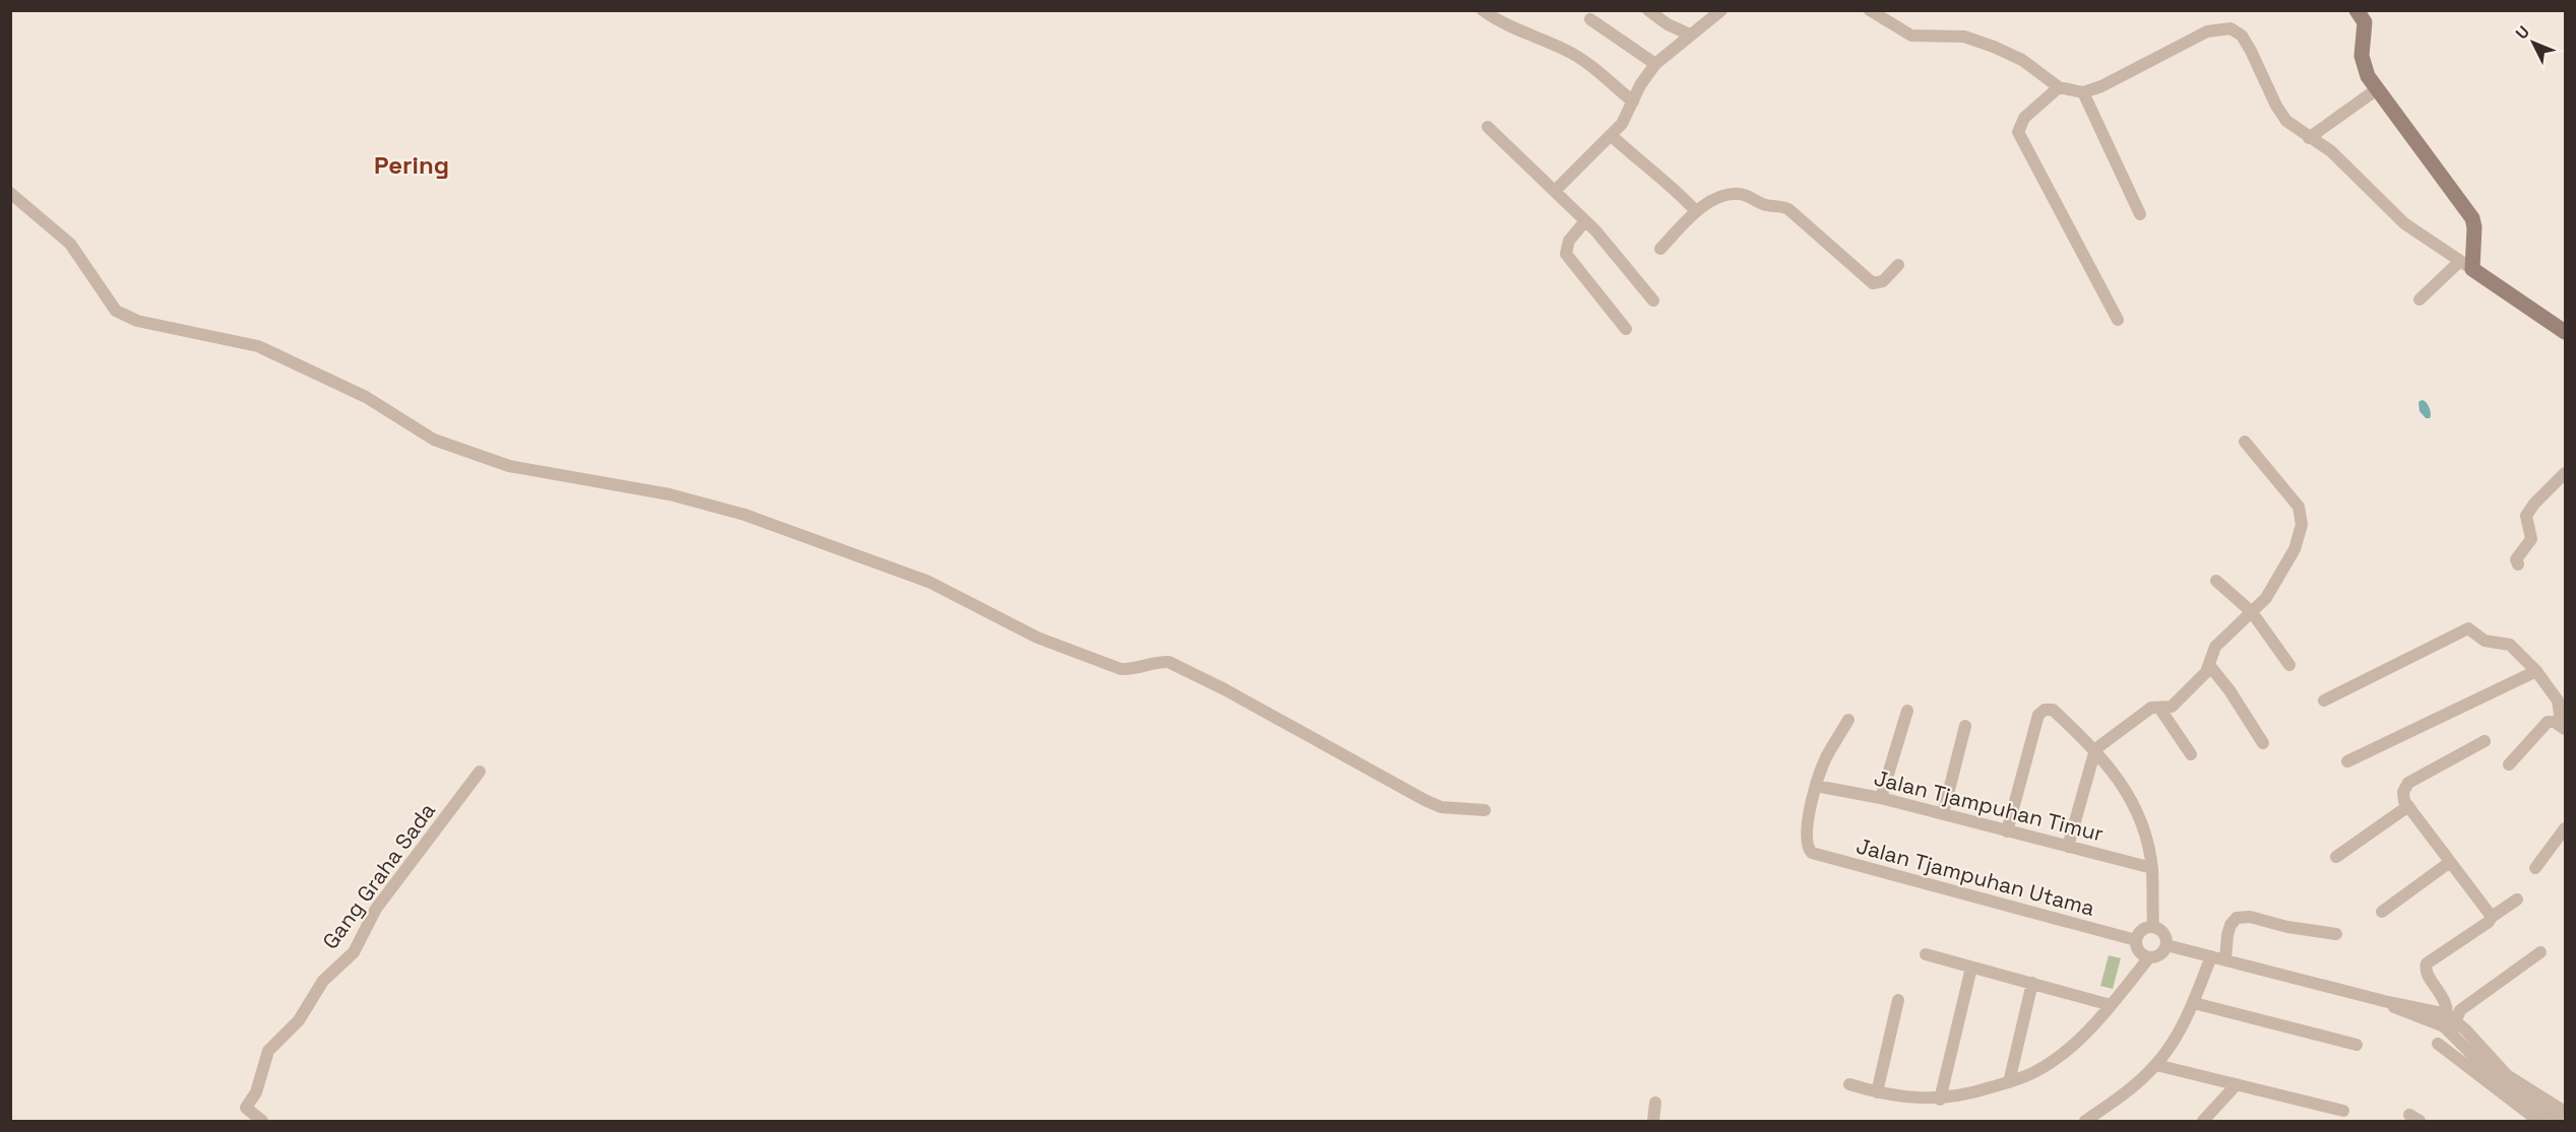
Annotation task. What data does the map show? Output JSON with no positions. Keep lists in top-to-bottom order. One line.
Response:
{"streets":{"street":["Jalan Tjampuhan Timur","Gang Graha Sada","Jalan Tjampuhan Utama"]},"crossings":[["Jalan Tjampuhan Timur","Jalan Tjampuhan Utama"]],"districts":["Pering"],"north":"top left"}
